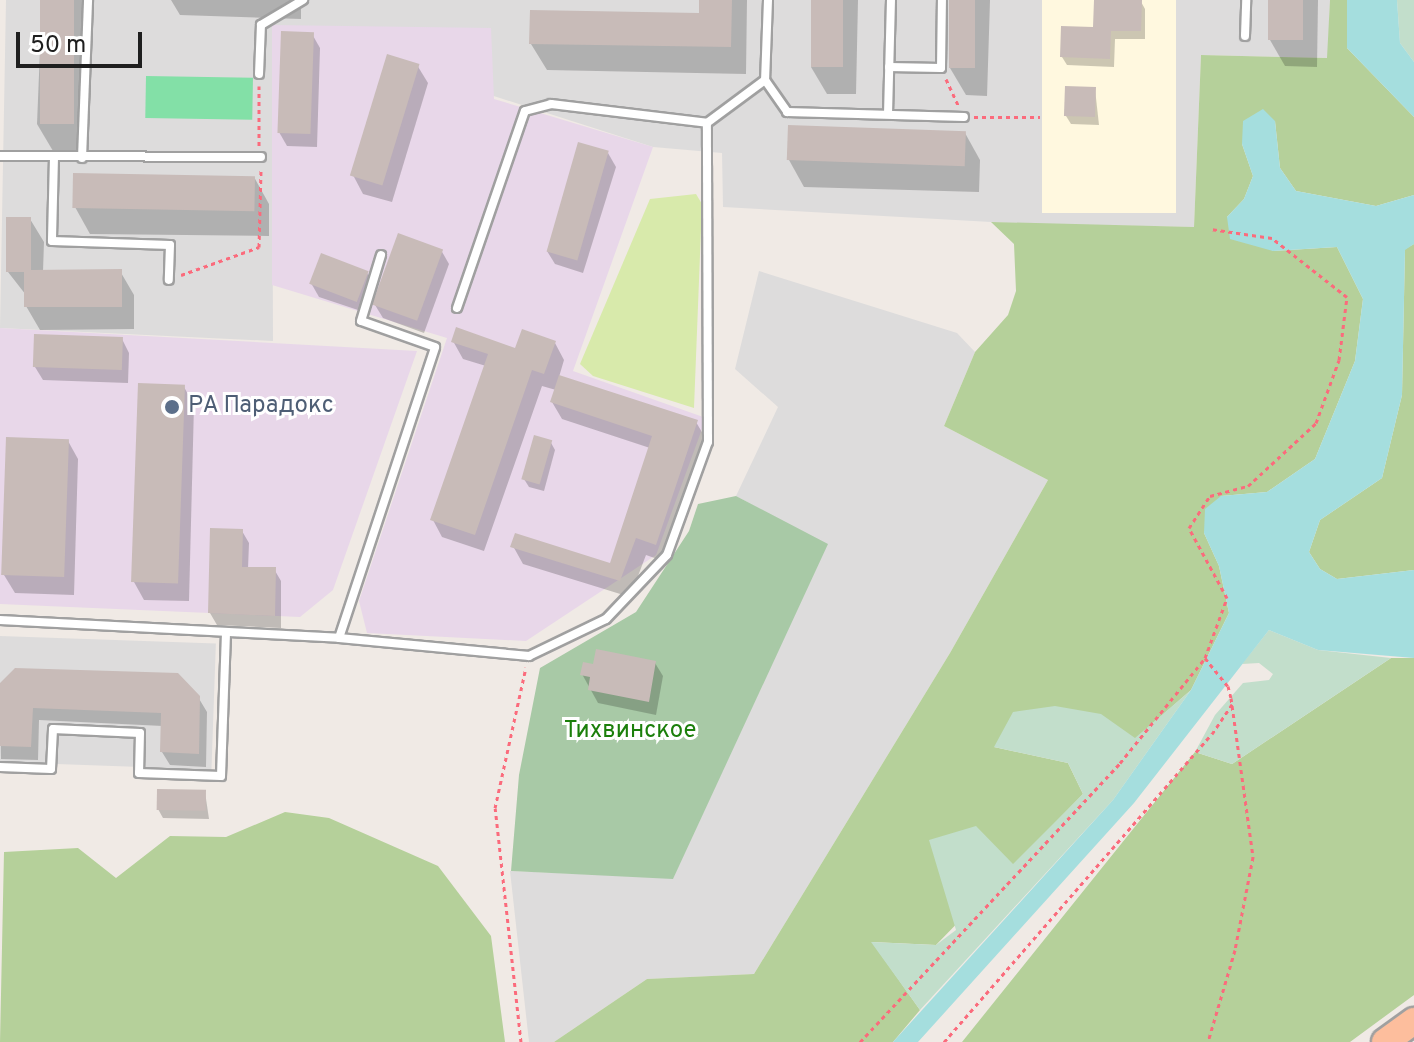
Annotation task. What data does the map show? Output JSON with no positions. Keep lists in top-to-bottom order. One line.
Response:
{"parks":["Тихвинское"],"places":["РА Парадокс"],"scale_bar":"50 m"}
